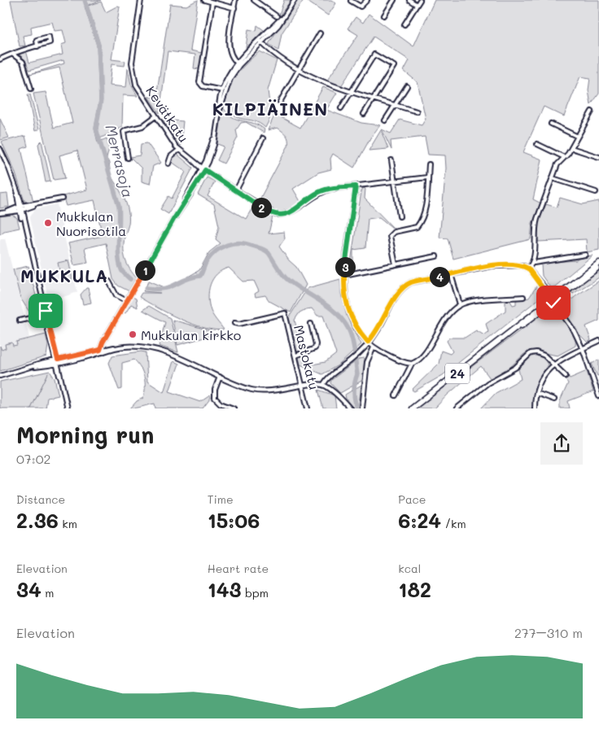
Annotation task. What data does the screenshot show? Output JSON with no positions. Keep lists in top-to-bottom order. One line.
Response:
{"streets":{"highway":["24"],"street":["Kevätkatu","Mastokatu"]},"districts":["KILPIÄINEN","MUKKULA"],"water":["Merrasoja"],"places":["Mukkulan Nuorisotila","Mukkulan kirkko"],"page":{"pins":["2","3","1","4"],"heading":["Morning run","07:02"],"stats":[["Distance","2.36 km"],["Time","15:06"],["Pace","6:24 /km"],["Elevation","34 m"],["Heart rate","143 bpm"],["kcal","182"]],"chart":["Elevation","277–310 m"]}}
